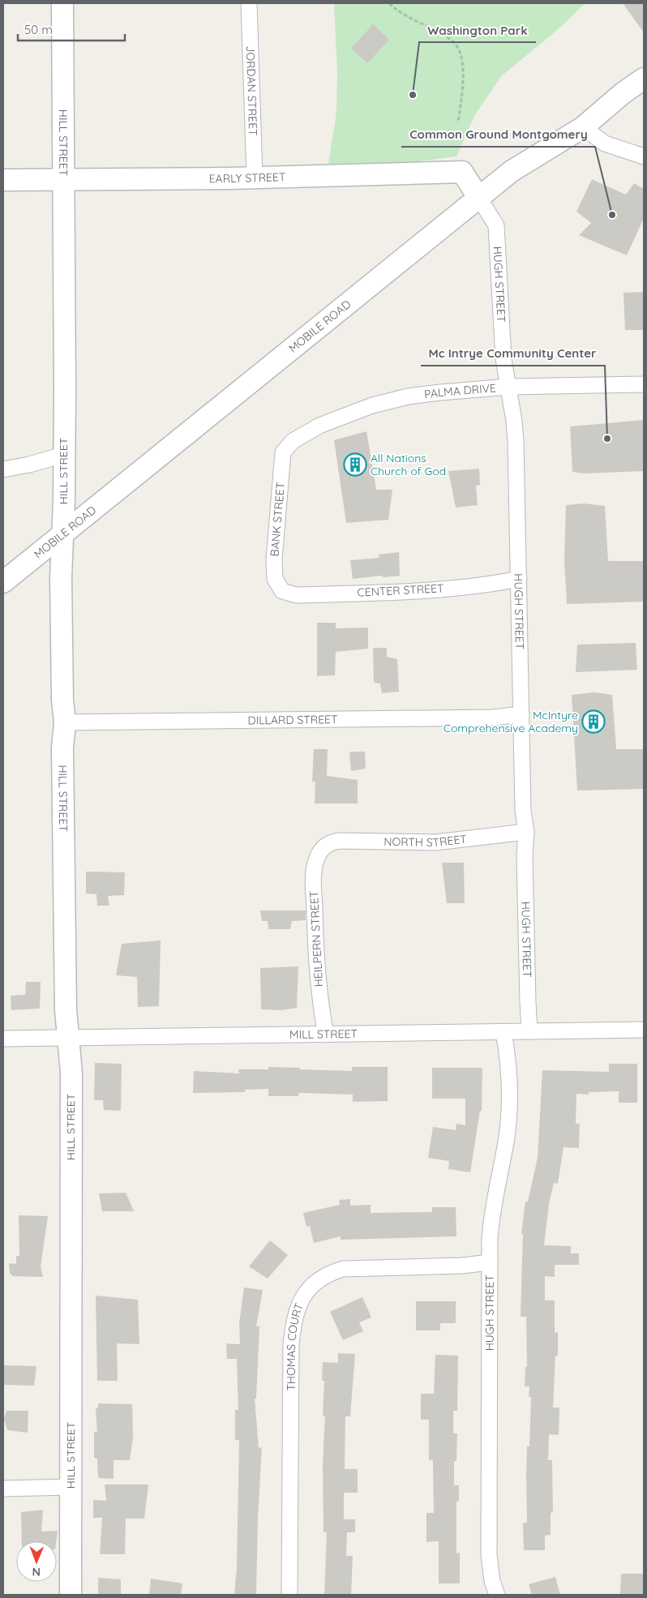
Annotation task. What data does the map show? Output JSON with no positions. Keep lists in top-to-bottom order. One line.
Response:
{"streets":{"street":["JORDAN STREET","HILL STREET","EARLY STREET","HUGH STREET","MOBILE ROAD","PALMA DRIVE","BANK STREET","CENTER STREET","DILLARD STREET","NORTH STREET","HEILPERN STREET","MILL STREET","THOMAS COURT"]},"crossings":[["JORDAN STREET","EARLY STREET"],["HILL STREET","EARLY STREET"],["HILL STREET","MOBILE ROAD"],["HILL STREET","DILLARD STREET"],["HILL STREET","MILL STREET"],["EARLY STREET","HUGH STREET"],["EARLY STREET","MOBILE ROAD"],["HUGH STREET","MOBILE ROAD"],["HUGH STREET","PALMA DRIVE"],["HUGH STREET","CENTER STREET"],["HUGH STREET","DILLARD STREET"],["HUGH STREET","NORTH STREET"],["HUGH STREET","MILL STREET"],["HUGH STREET","THOMAS COURT"],["PALMA DRIVE","BANK STREET"],["BANK STREET","CENTER STREET"],["NORTH STREET","HEILPERN STREET"],["HEILPERN STREET","MILL STREET"]],"places":{"other":["Washington Park","Common Ground Montgomery","Mc Intrye Community Center"],"building":["All Nations Church of God","McIntyre Comprehensive Academy"]},"scale_bar":"50 m","north":"bottom"}
